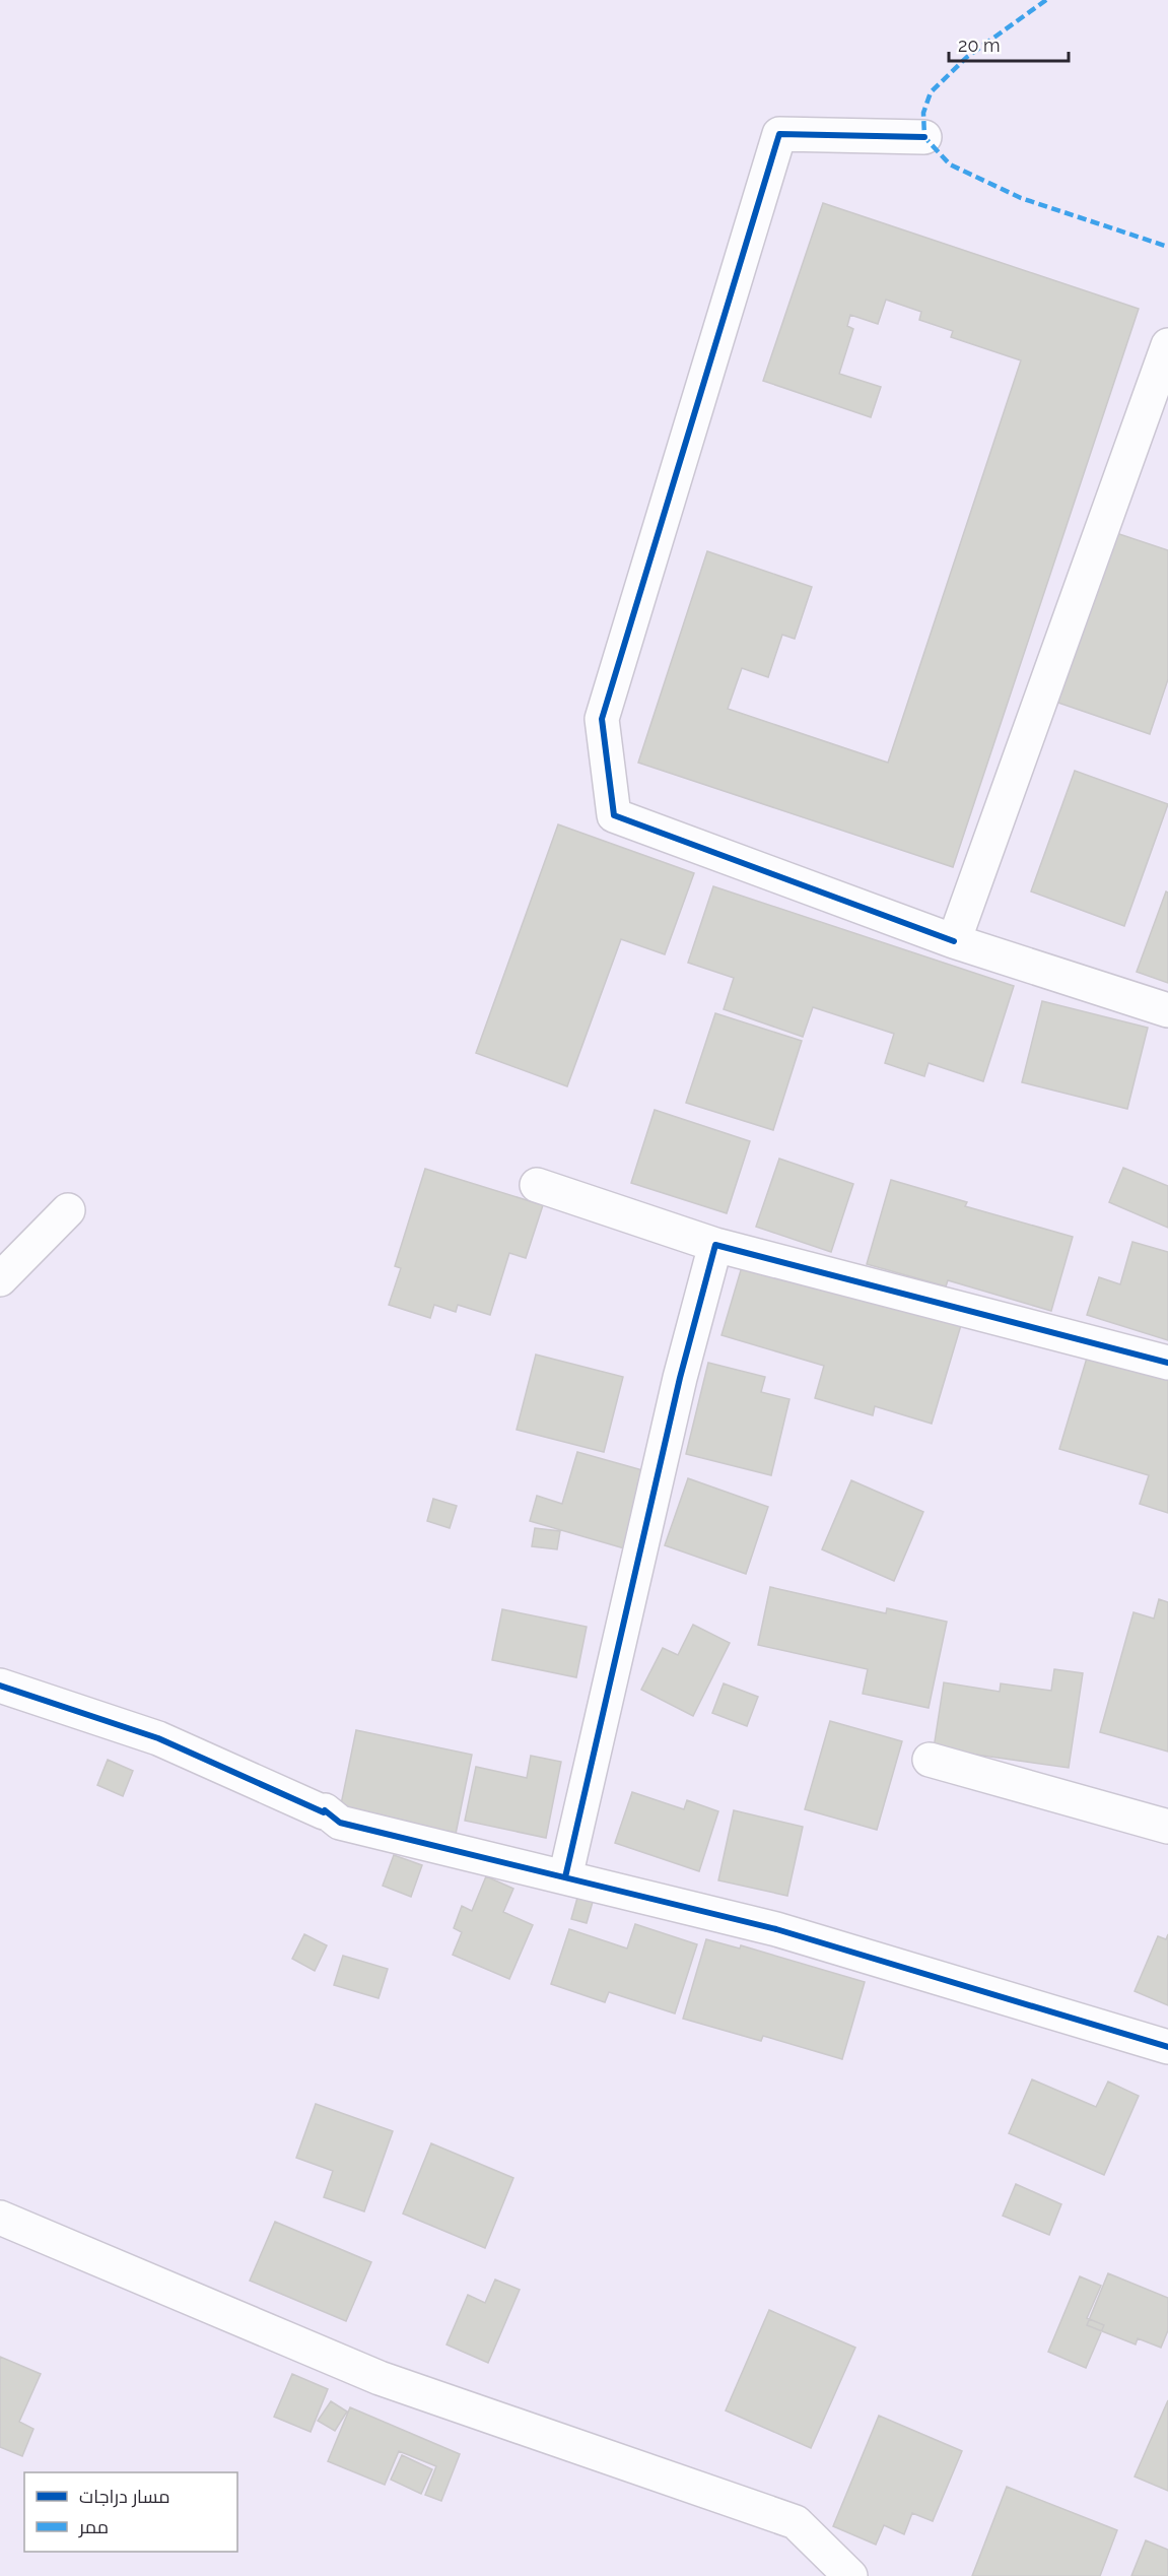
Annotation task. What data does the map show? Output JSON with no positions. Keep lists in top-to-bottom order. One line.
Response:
{"legend":["مسار دراجات","ممر"],"scale_bar":"20 m"}
